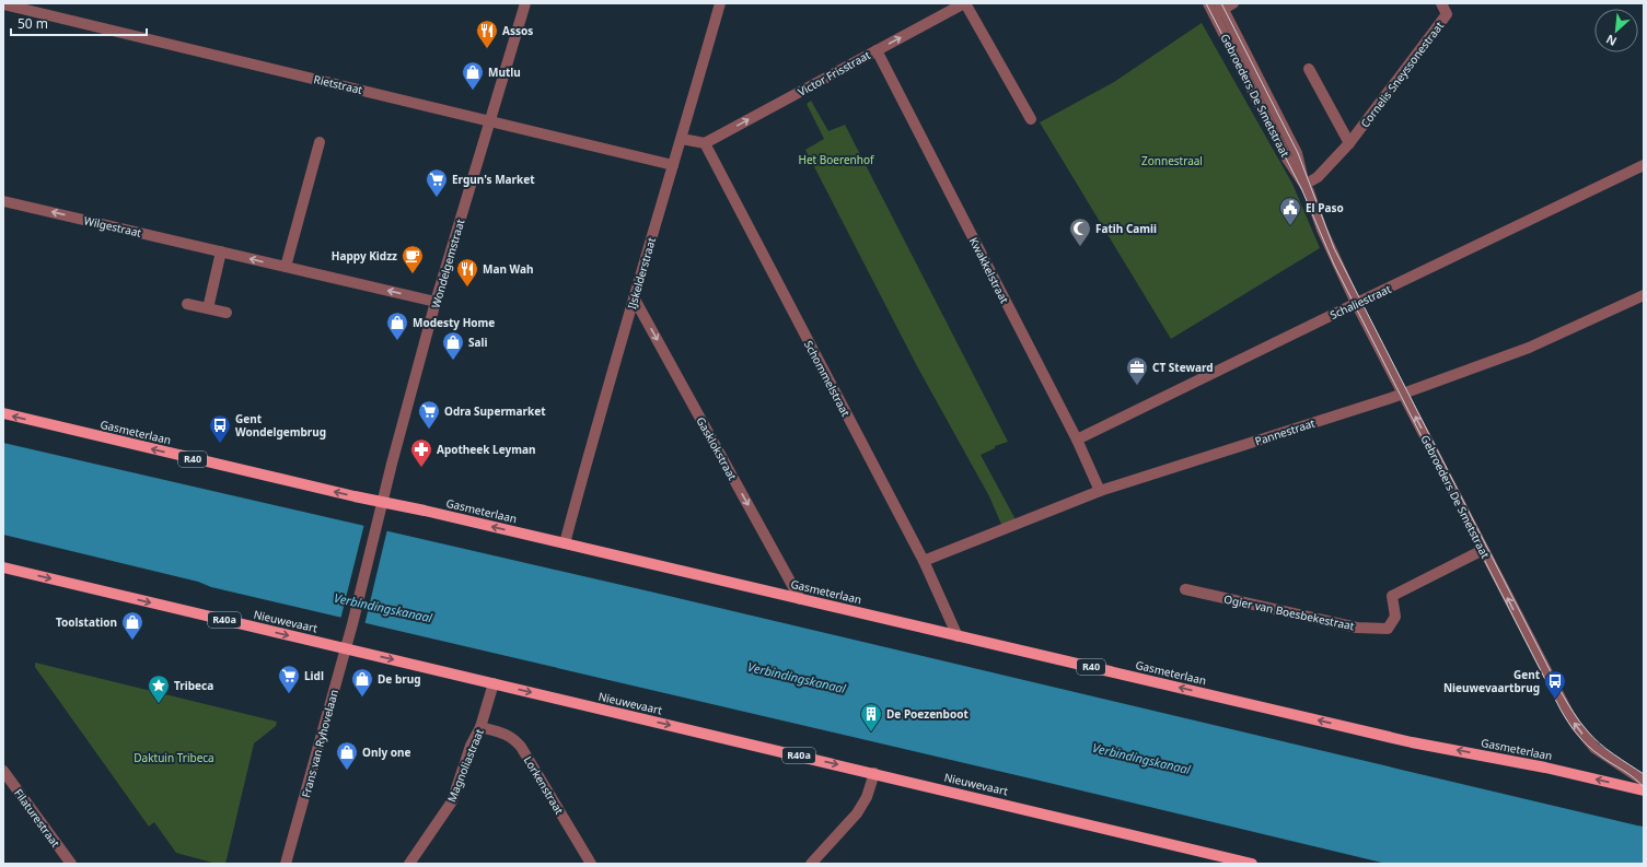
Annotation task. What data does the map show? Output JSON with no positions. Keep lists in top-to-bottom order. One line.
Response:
{"streets":{"main road":["Gasmeterlaan","R40","R40a","Nieuwevaart"],"street":["Victor Frisstraat","Cornelis Sneyssonestraat","Rietstraat","Gebroeders De Smetstraat","Wilgestraat","Wondelgemstraat","Kwakkelstraat","IJskelderstraat","Schaliestraat","Schommelstraat","Pannestraat","Gasklokstraat","Ogier van Boesbekestraat","Frans van Ryhovelaan","Magnoliastraat","Lorkenstraat","Filaturestraat"]},"crossings":[["Victor Frisstraat","Kwakkelstraat"],["Victor Frisstraat","Schommelstraat"],["Cornelis Sneyssonestraat","Gebroeders De Smetstraat"],["Rietstraat","Wondelgemstraat"],["Rietstraat","IJskelderstraat"],["Gebroeders De Smetstraat","Schaliestraat"],["Gebroeders De Smetstraat","Pannestraat"],["Gebroeders De Smetstraat","Ogier van Boesbekestraat"],["Wilgestraat","Wondelgemstraat"],["Wondelgemstraat","Gasmeterlaan"],["Wondelgemstraat","Frans van Ryhovelaan"],["Kwakkelstraat","Schaliestraat"],["Kwakkelstraat","Pannestraat"],["IJskelderstraat","Gasmeterlaan"],["IJskelderstraat","Gasklokstraat"],["Schommelstraat","Gasmeterlaan"],["Schommelstraat","Pannestraat"],["Gasmeterlaan","Gasklokstraat"],["Nieuwevaart","Frans van Ryhovelaan"],["Nieuwevaart","Magnoliastraat"],["Magnoliastraat","Lorkenstraat"]],"one_way":["Victor Frisstraat","Gebroeders De Smetstraat","Wilgestraat","Gasmeterlaan","Gasklokstraat","Nieuwevaart"],"water":["Verbindingskanaal"],"parks":["Het Boerenhof","Zonnestraal","Daktuin Tribeca"],"places":{"restaurant":["Assos","Man Wah"],"shop":["Mutlu","Modesty Home","Sali","Toolstation","De brug","Only one"],"supermarket":["Ergun's Market","Odra Supermarket","Lidl"],"public building":["El Paso"],"mosque":["Fatih Camii"],"cafe":["Happy Kidzz"],"office":["CT Steward"],"bus stop":["Gent Wondelgembrug","Gent Nieuwevaartbrug"],"pharmacy":["Apotheek Leyman"],"place":["Tribeca"],"building":["De Poezenboot"]},"scale_bar":"50 m","north":"bottom left"}
